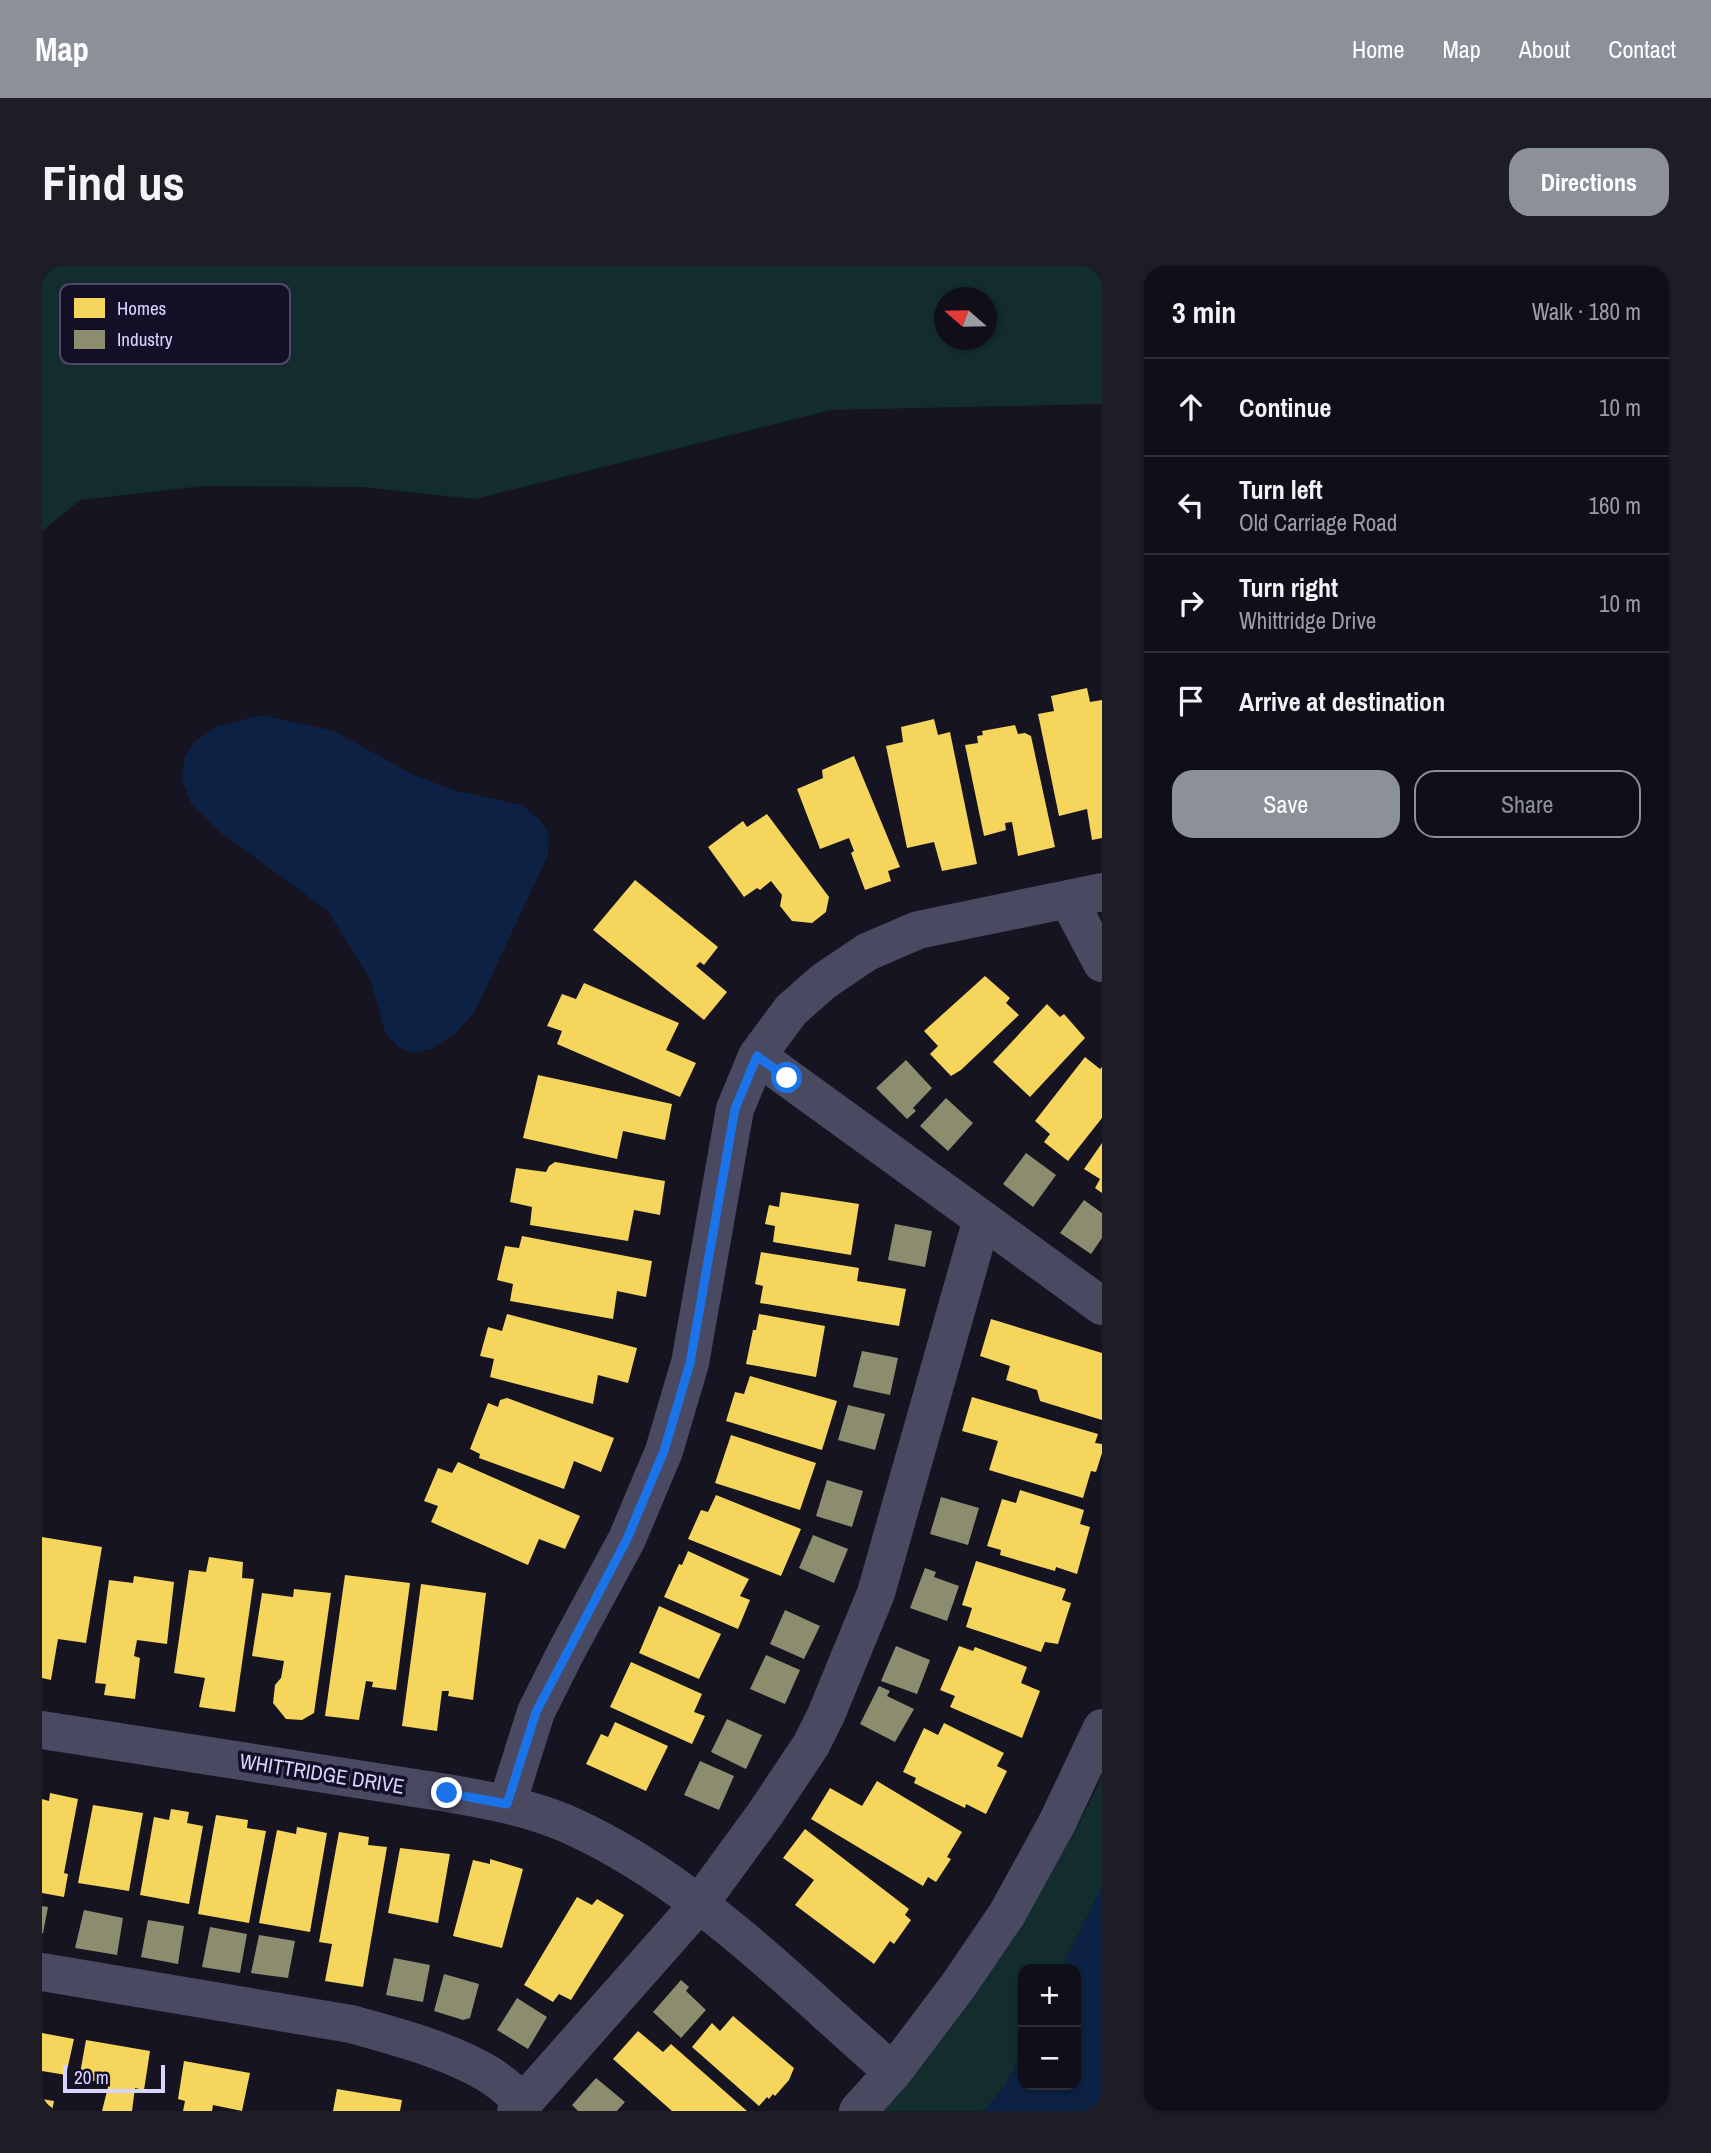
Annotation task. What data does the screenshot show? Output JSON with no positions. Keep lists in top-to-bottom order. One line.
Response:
{"streets":{"street":["WHITTRIDGE DRIVE"]},"legend":["Homes","Industry"],"scale_bar":"20 m","north":"left","page":{"header":"Map","nav":["Home","Map","About","Contact"],"buttons":["Directions",["Save","Share"]],"title":"Find us","heading":["3 min","Walk · 180 m"],"list":[["Continue","10 m"],["Turn left","Old Carriage Road","160 m"],["Turn right","Whittridge Drive","10 m"],"Arrive at destination"],"map_buttons":["+","−"],"scale":"20 m"}}
